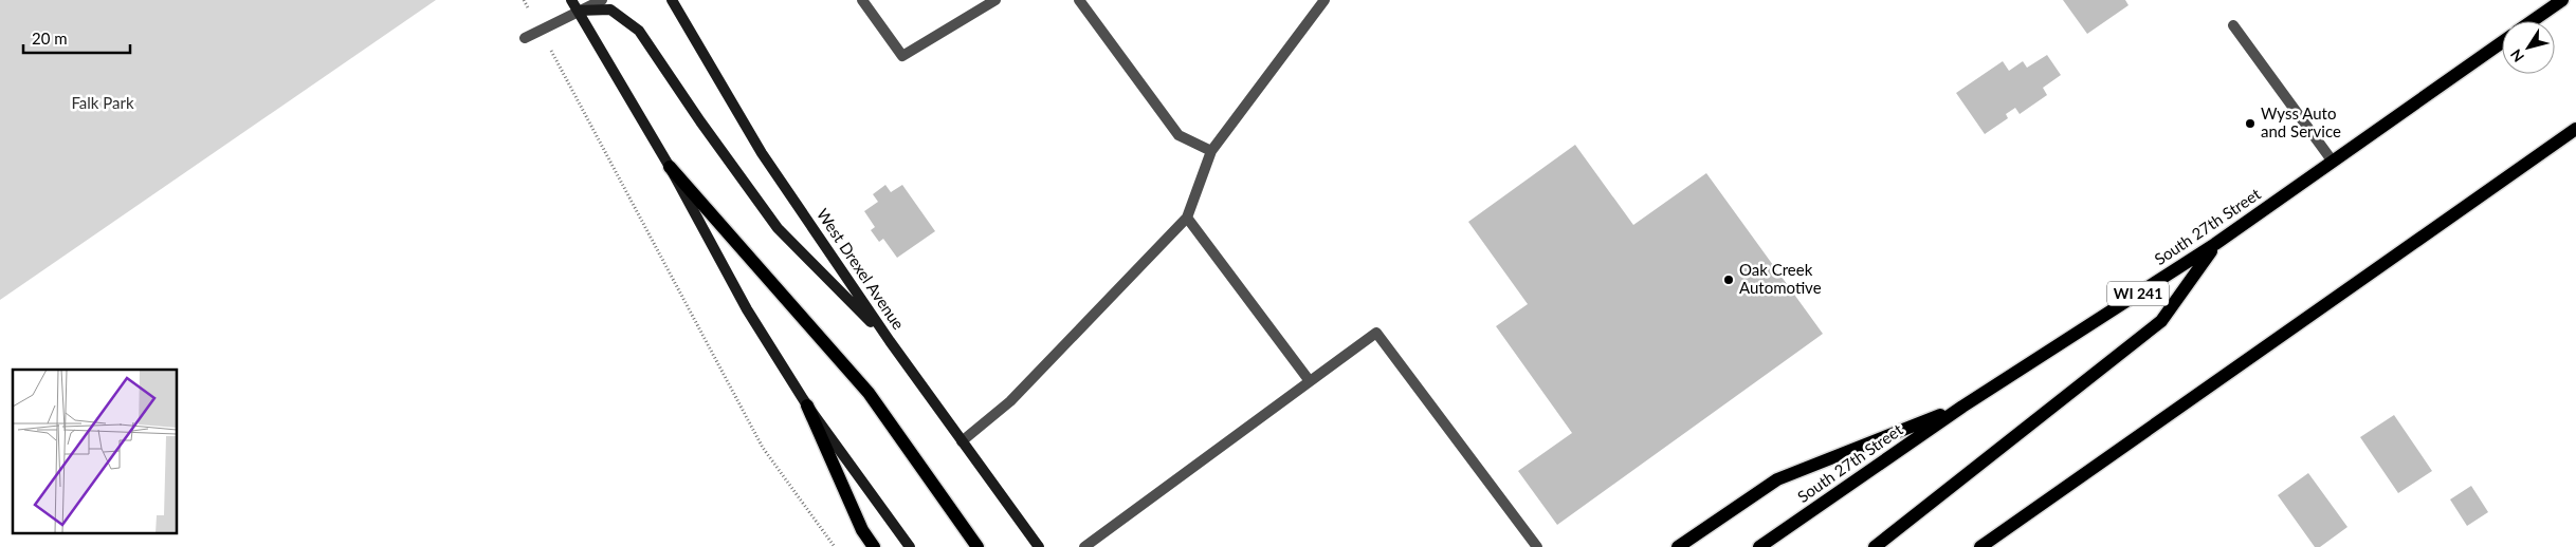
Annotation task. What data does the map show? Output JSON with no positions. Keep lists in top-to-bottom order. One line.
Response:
{"streets":{"main road":["South 27th Street","WI 241"],"street":["West Drexel Avenue"]},"parks":["Falk Park"],"places":["Wyss Auto and Service","Oak Creek Automotive"],"scale_bar":"20 m","north":"bottom left"}
